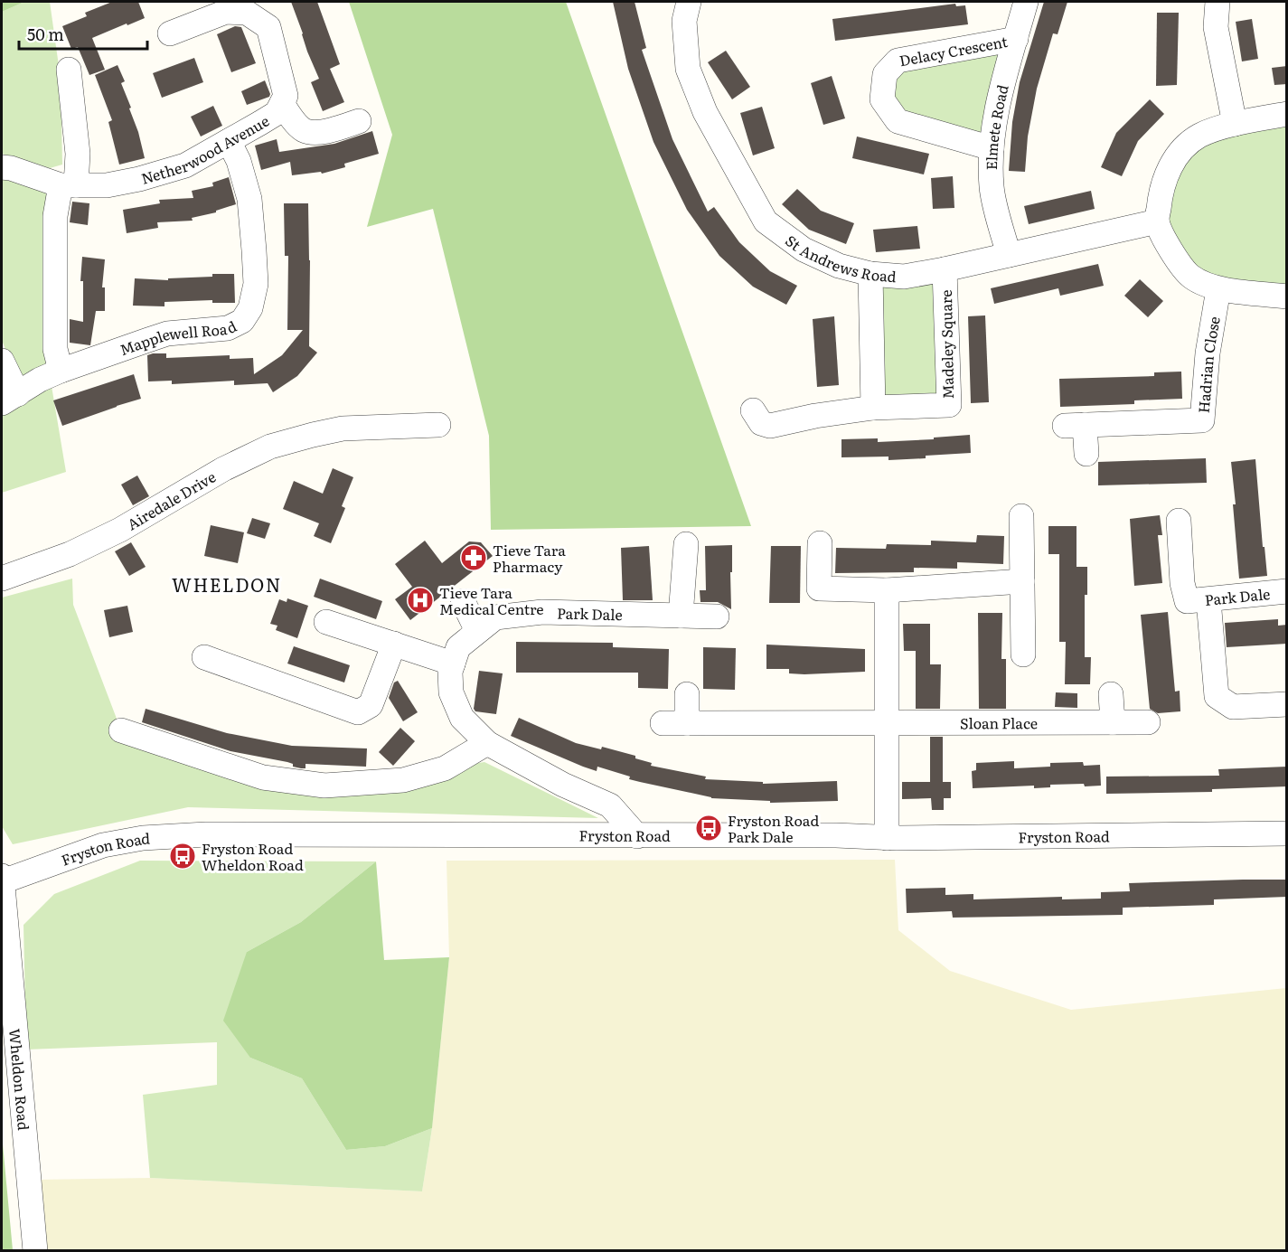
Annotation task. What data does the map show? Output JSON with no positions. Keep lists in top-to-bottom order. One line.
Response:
{"streets":{"street":["Delacy Crescent","Elmete Road","Netherwood Avenue","St Andrews Road","Mapplewell Road","Madeley Square","Hadrian Close","Airedale Drive","Park Dale","Sloan Place","Fryston Road","Wheldon Road"]},"crossings":[["Delacy Crescent","Elmete Road"],["Elmete Road","St Andrews Road"],["Netherwood Avenue","Mapplewell Road"],["St Andrews Road","Madeley Square"],["Park Dale","Fryston Road"],["Fryston Road","Wheldon Road"]],"districts":["WHELDON"],"places":{"pharmacy":["Tieve Tara Pharmacy"],"hospital":["Tieve Tara Medical Centre"],"bus stop":["Fryston Road Park Dale","Fryston Road Wheldon Road"]},"scale_bar":"50 m"}
